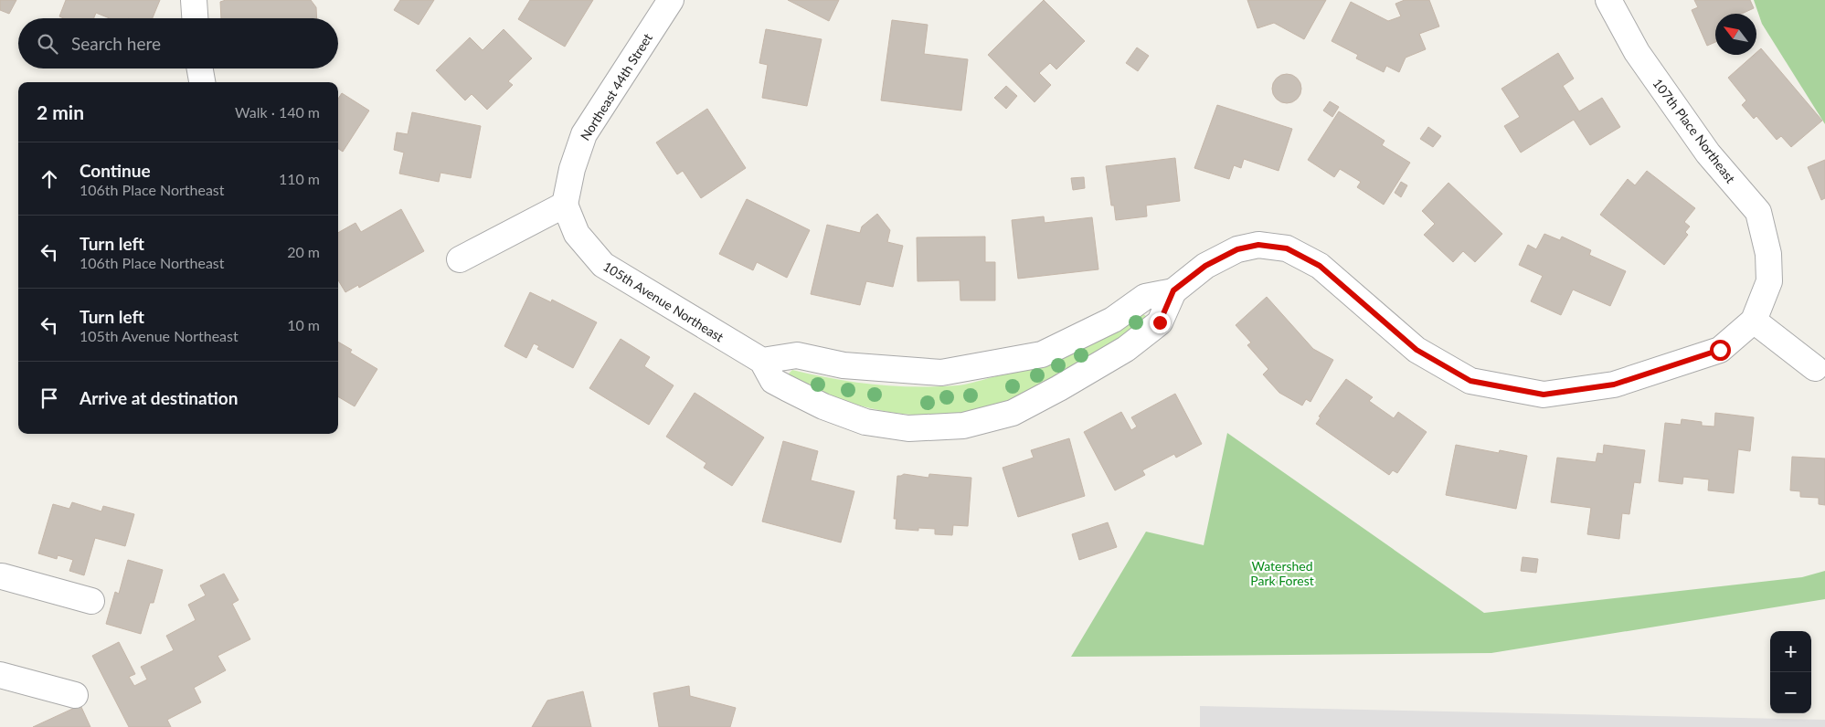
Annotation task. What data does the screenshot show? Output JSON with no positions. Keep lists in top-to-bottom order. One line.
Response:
{"streets":{"street":["Northeast 44th Street","107th Place Northeast","105th Avenue Northeast"]},"crossings":[["Northeast 44th Street","105th Avenue Northeast"]],"parks":["Watershed Park Forest"],"north":"top left","page":{"search":"Search here","heading":["2 min","Walk · 140 m"],"list":[["Continue","106th Place Northeast","110 m"],["Turn left","106th Place Northeast","20 m"],["Turn left","105th Avenue Northeast","10 m"],"Arrive at destination"],"map_buttons":["+","−"]}}
